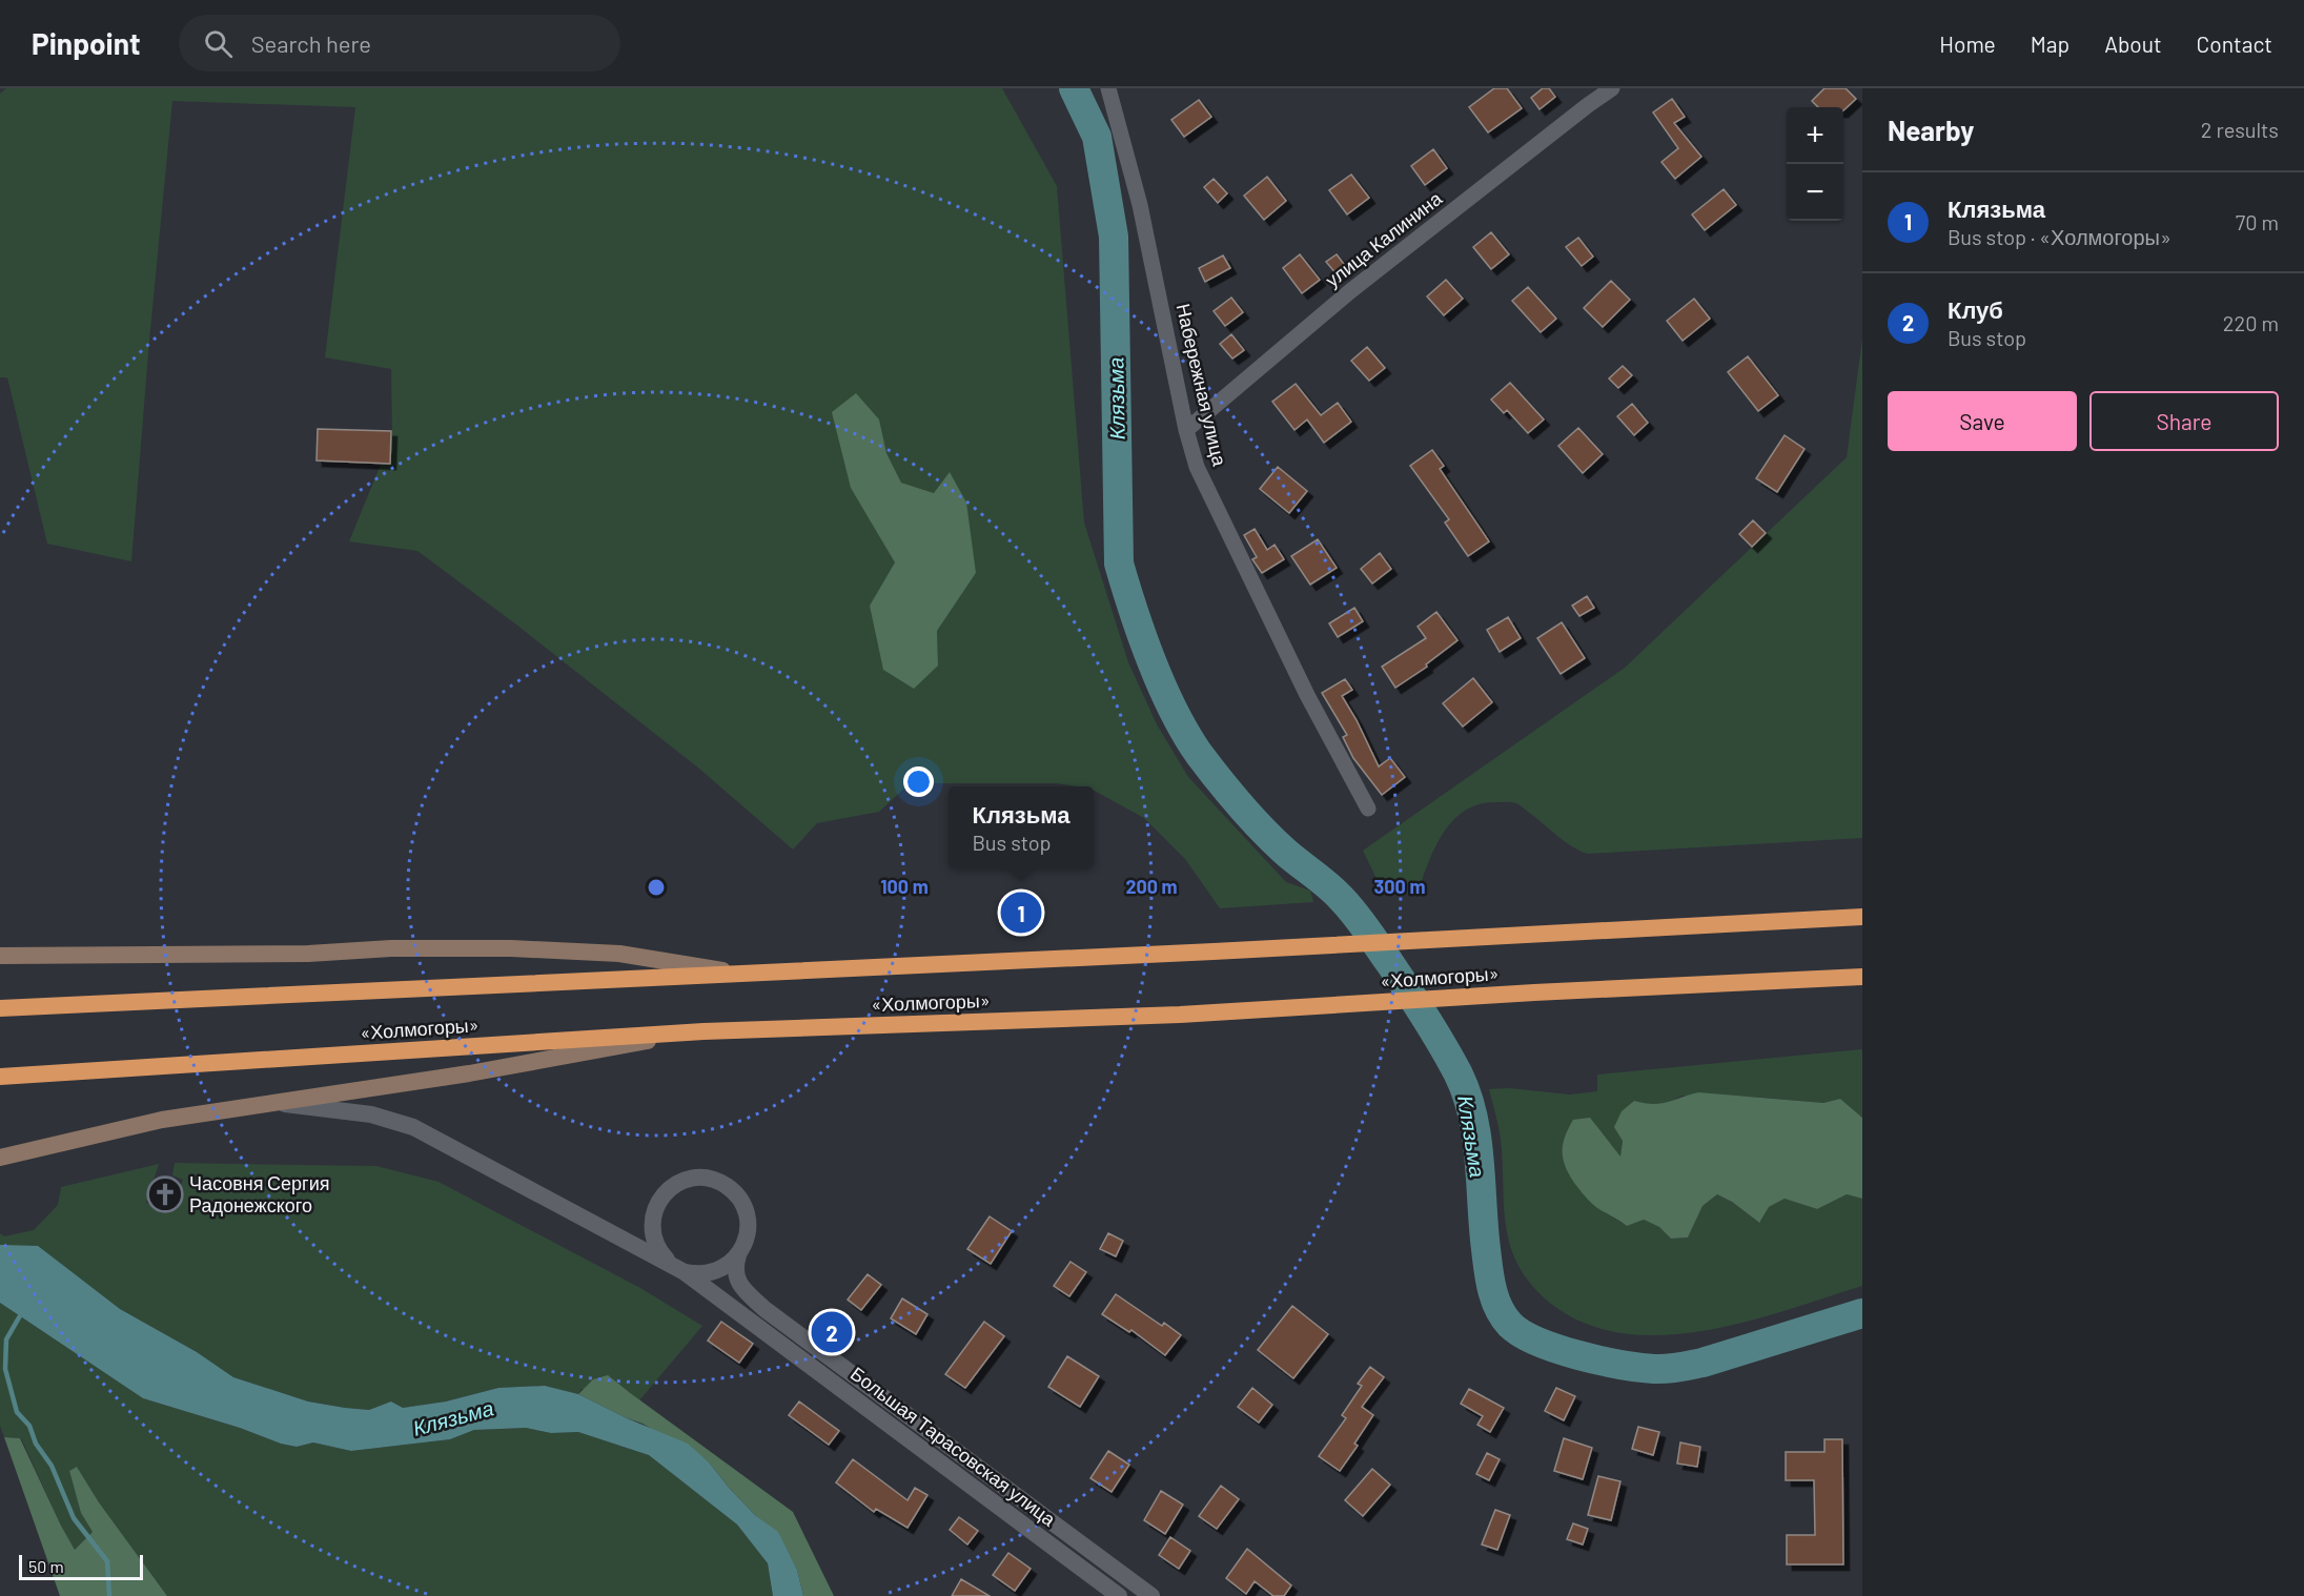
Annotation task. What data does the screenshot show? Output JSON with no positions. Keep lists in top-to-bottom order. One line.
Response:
{"streets":{"highway":["«Холмогоры»"],"street":["улица Калинина","Набережная улица","Большая Тарасовская улица"]},"crossings":[["улица Калинина","Набережная улица"]],"water":["Клязьма"],"places":{"church":["Часовня Сергия Радонежского"]},"scale_bar":"50 m","page":{"header":"Pinpoint","search":"Search here","nav":["Home","Map","About","Contact"],"heading":["Nearby","2 results"],"map_buttons":["+","−"],"list":[{"mark":"1","name":"Клязьма","note":"Bus stop · «Холмогоры»","value":"70 m"},{"mark":"2","name":"Клуб","note":"Bus stop","value":"220 m"}],"buttons":["Save","Share"],"popup":["Клязьма","Bus stop"],"pins":["1","2"],"scale":"50 m"},"rings":["100 m","200 m","300 m"]}
